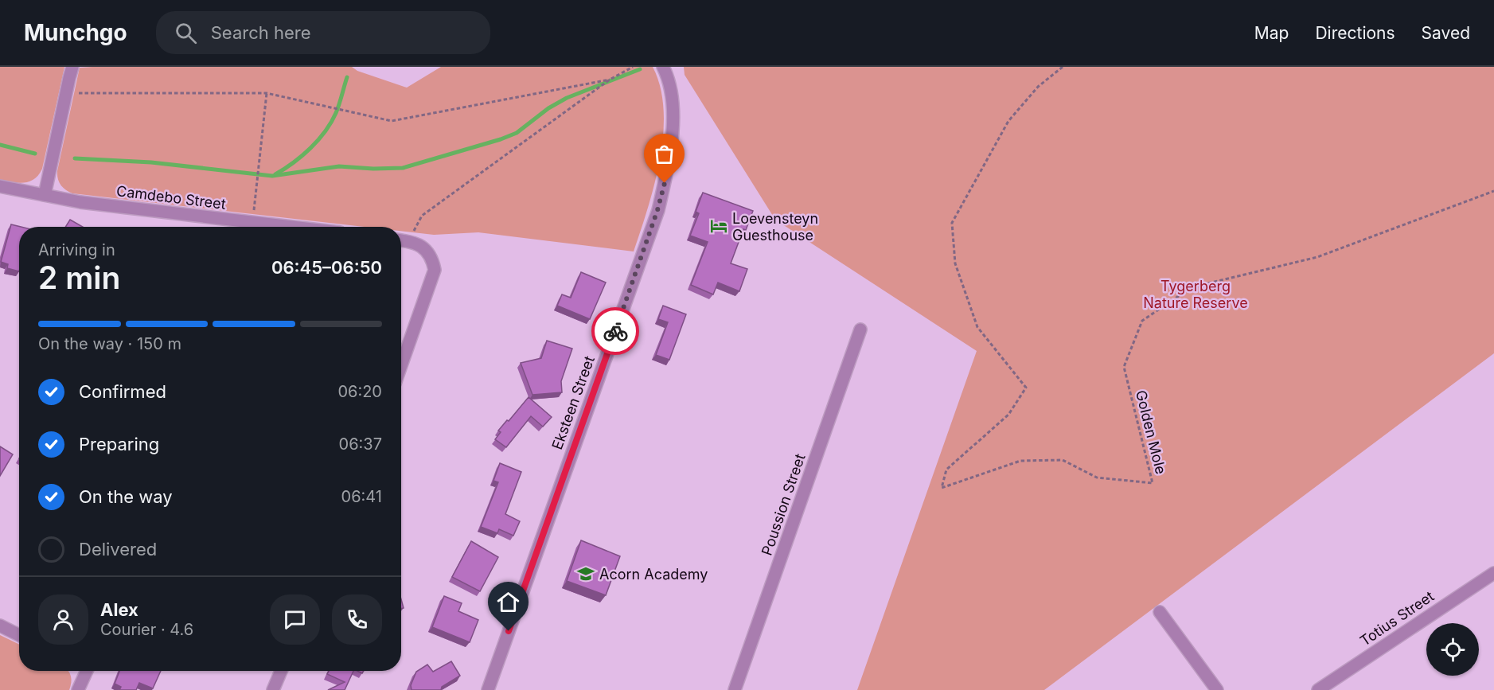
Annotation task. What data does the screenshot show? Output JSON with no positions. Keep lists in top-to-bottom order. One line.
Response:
{"streets":{"street":["Camdebo Street","Eksteen Street","Poussion Street","Totius Street"],"path":["Golden Mole"]},"parks":["Tygerberg Nature Reserve"],"places":{"hotel":["Loevensteyn Guesthouse"],"school or university":["Acorn Academy"]},"page":{"header":"Munchgo","search":"Search here","nav":["Map","Directions","Saved"],"heading":["2 min","Arriving in","06:45–06:50"],"panel":["Alex","Courier · 4.6"],"bar":"On the way · 150 m","list":[["Confirmed","06:20"],["Preparing","06:37"],["On the way","06:41"],"Delivered"]}}
